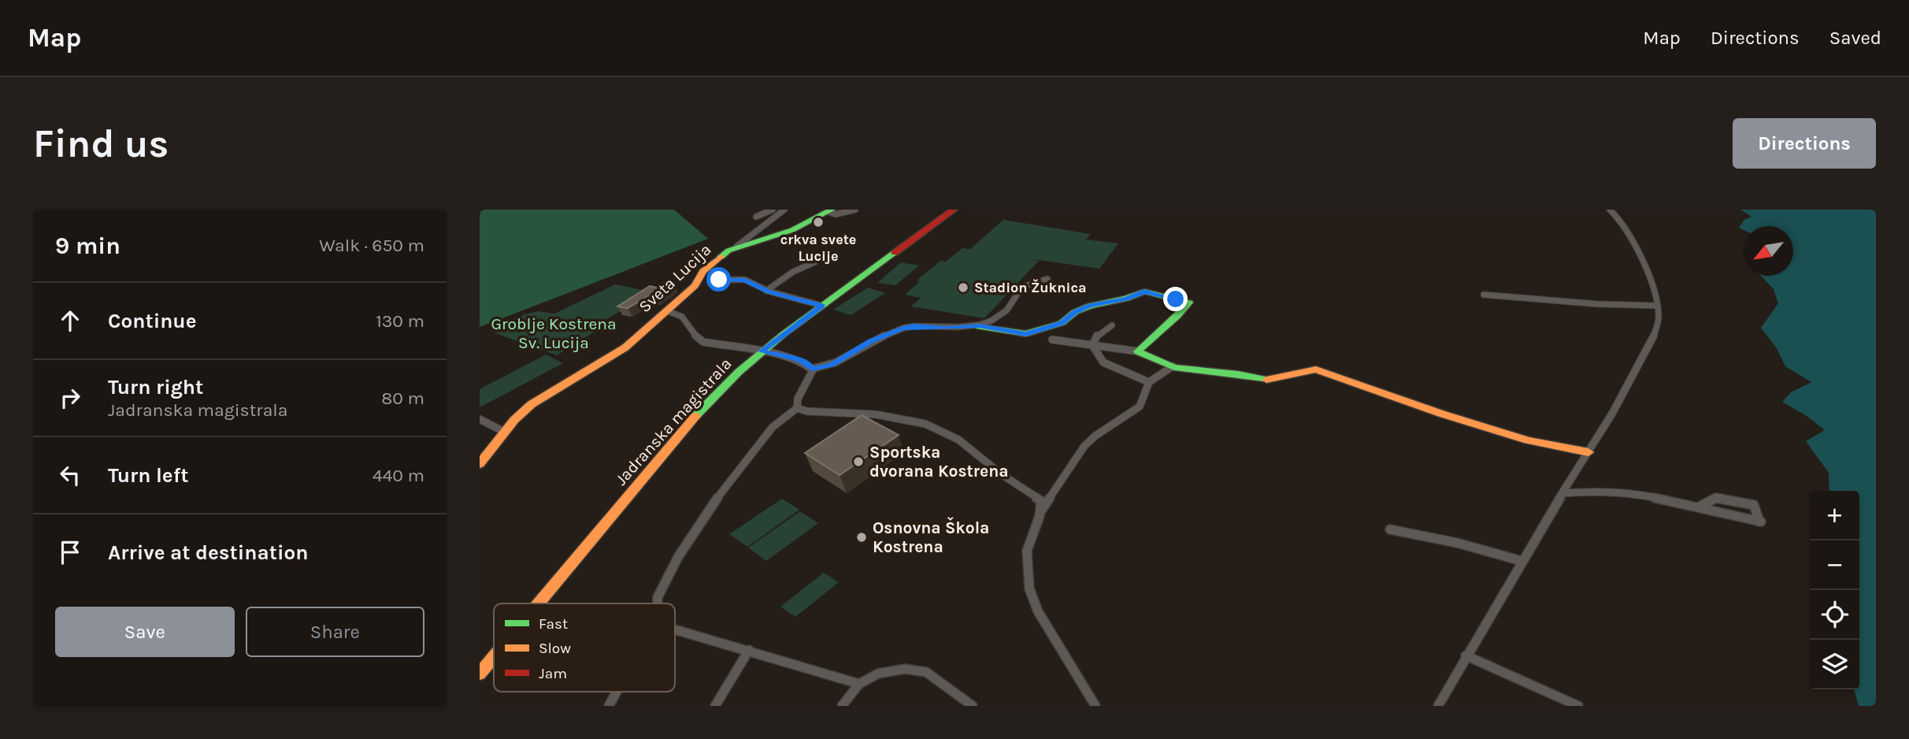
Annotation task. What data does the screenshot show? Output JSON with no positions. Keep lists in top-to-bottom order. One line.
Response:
{"streets":{"street":["Sveta Lucija","Jadranska magistrala"]},"parks":["Groblje Kostrena Sv. Lucija"],"places":["crkva svete Lucije","Stadion Žuknica","Sportska dvorana Kostrena","Osnovna Škola Kostrena"],"legend":["Fast","Slow","Jam"],"north":"bottom left","page":{"header":"Map","nav":["Map","Directions","Saved"],"buttons":["Directions",["Save","Share"]],"title":"Find us","heading":["9 min","Walk · 650 m"],"list":[["Continue","130 m"],["Turn right","Jadranska magistrala","80 m"],["Turn left","440 m"],"Arrive at destination"],"map_buttons":["+","−"]}}
